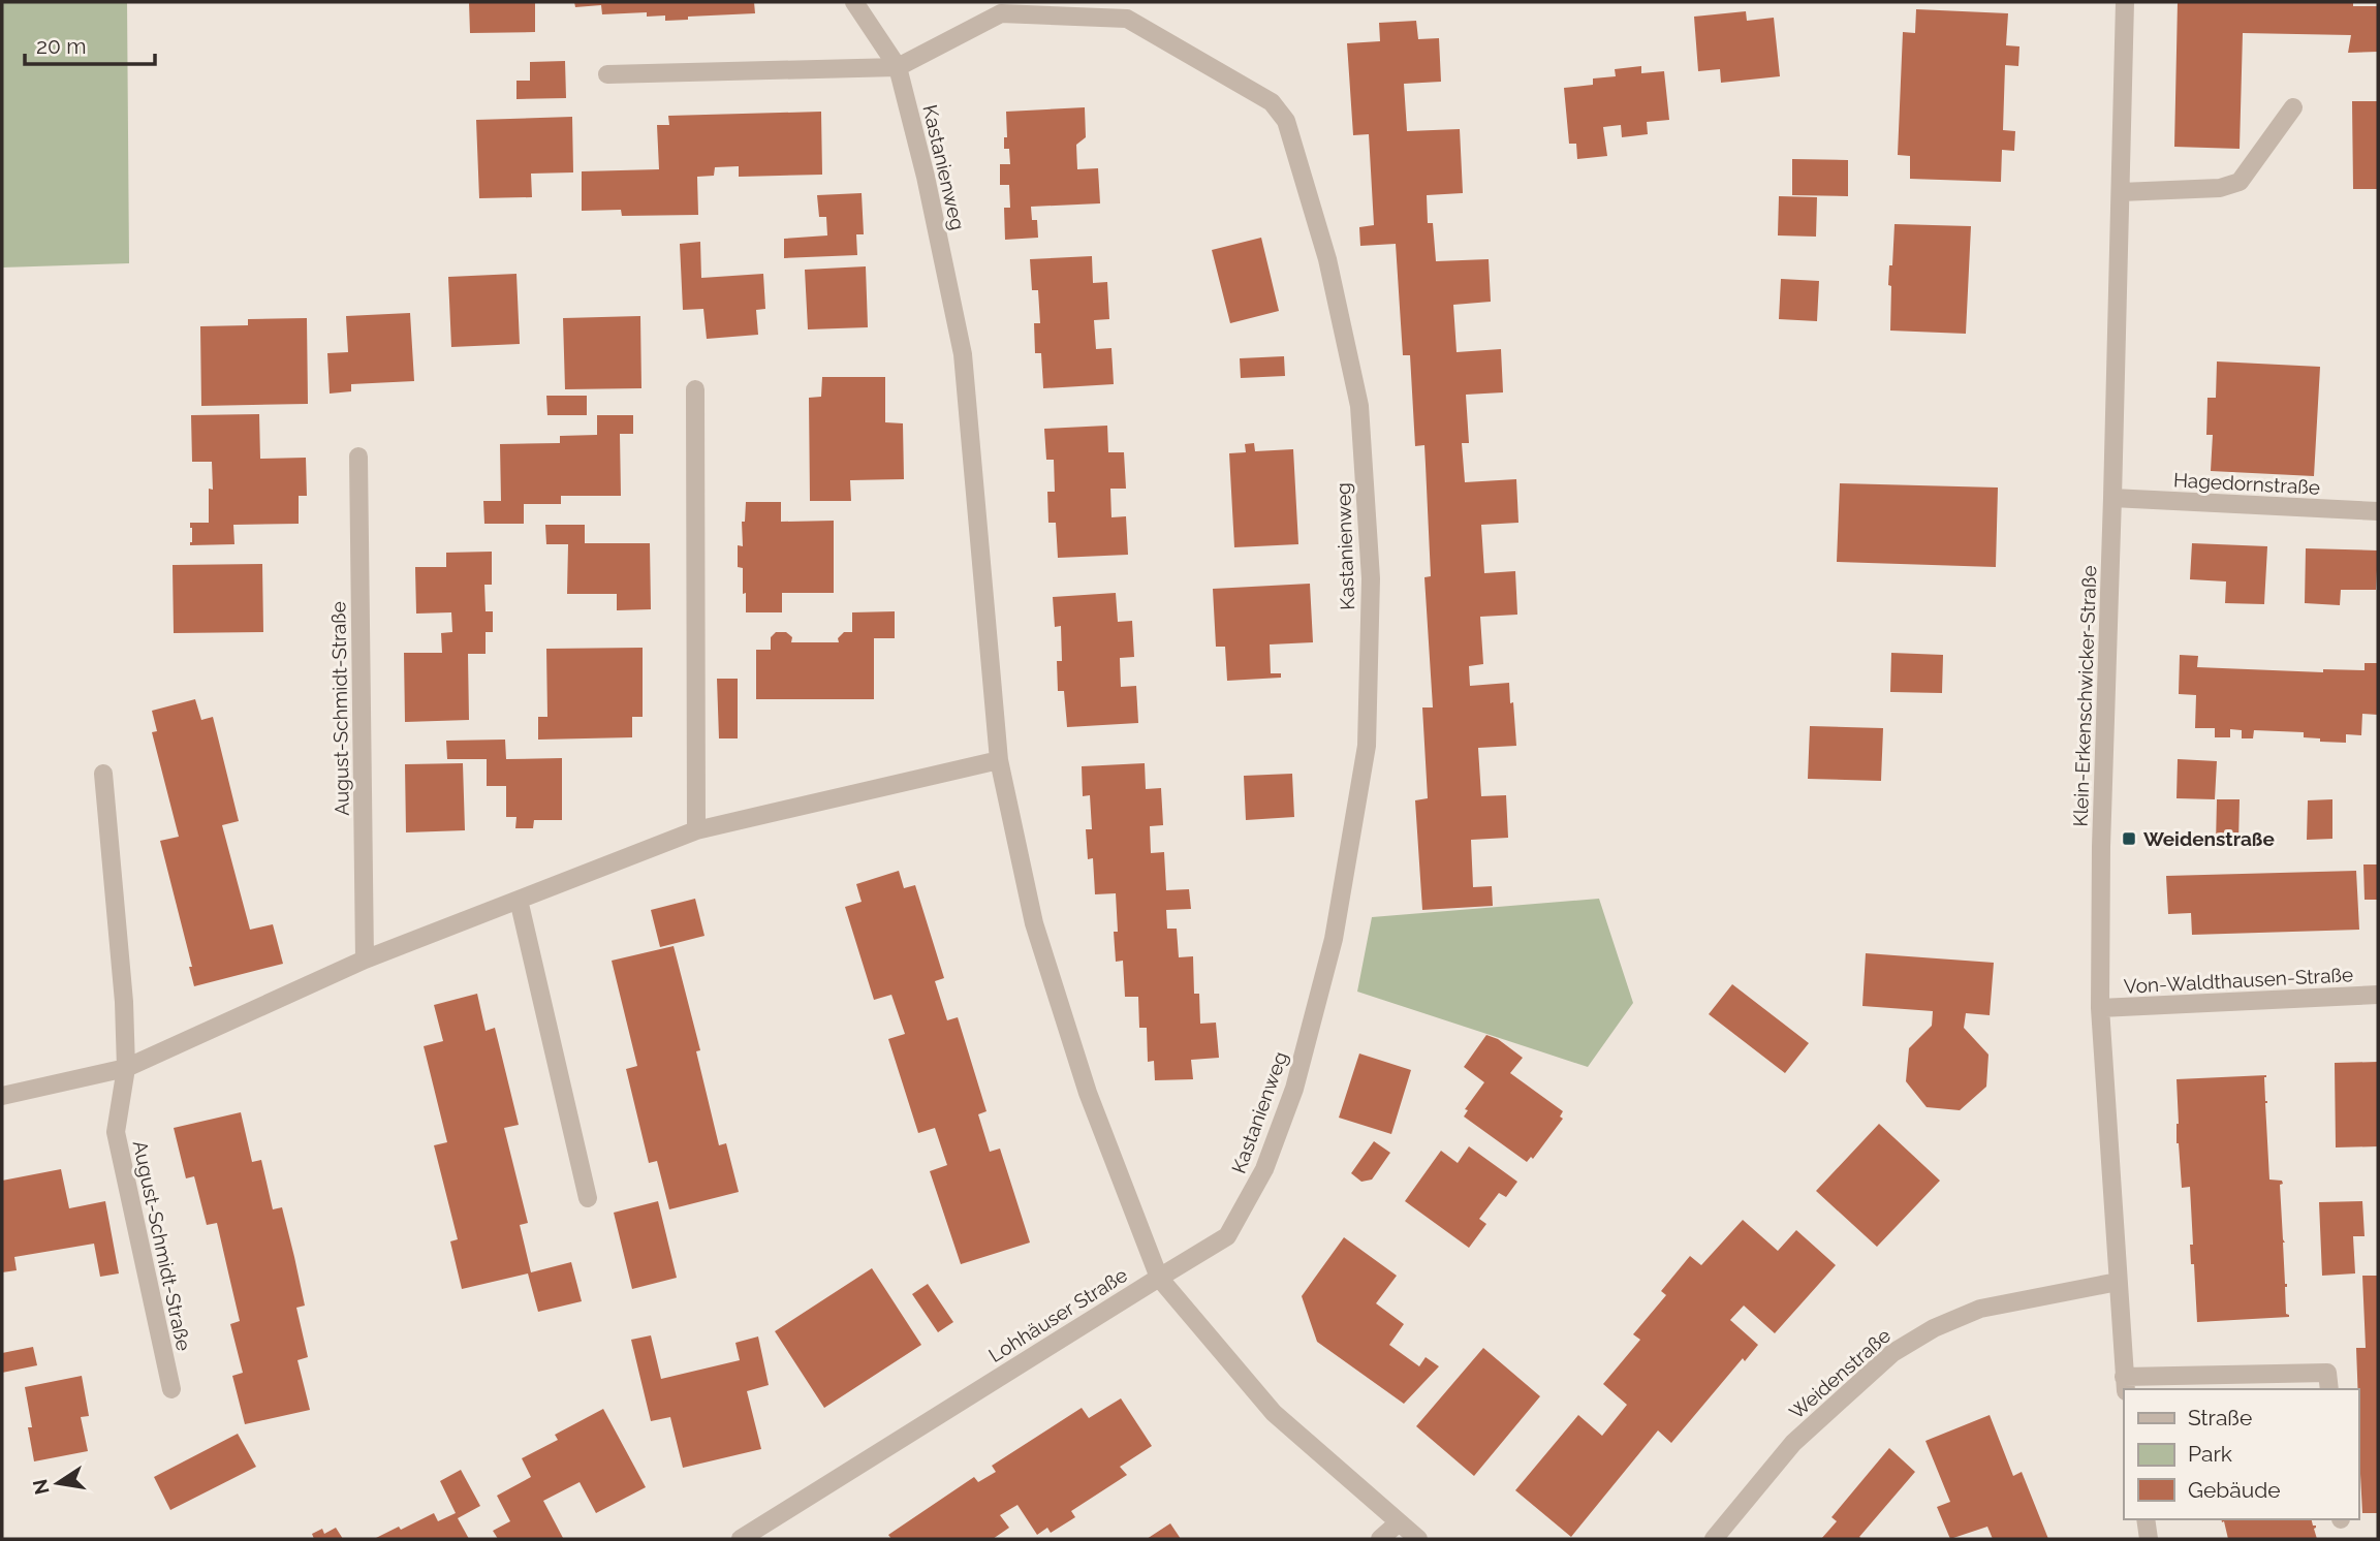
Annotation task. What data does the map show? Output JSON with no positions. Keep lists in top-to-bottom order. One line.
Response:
{"streets":{"street":["Kastanienweg","Hagedornstraße","Klein-Erkenschwicker-Straße","August-Schmidt-Straße","Von-Waldthausen-Straße","Lohhäuser Straße","Weidenstraße"]},"crossings":[["Kastanienweg","Lohhäuser Straße"],["Hagedornstraße","Klein-Erkenschwicker-Straße"],["Klein-Erkenschwicker-Straße","Von-Waldthausen-Straße"],["Klein-Erkenschwicker-Straße","Weidenstraße"]],"places":{"transit":["Weidenstraße"]},"legend":["Straße","Park","Gebäude"],"scale_bar":"20 m","north":"left"}
